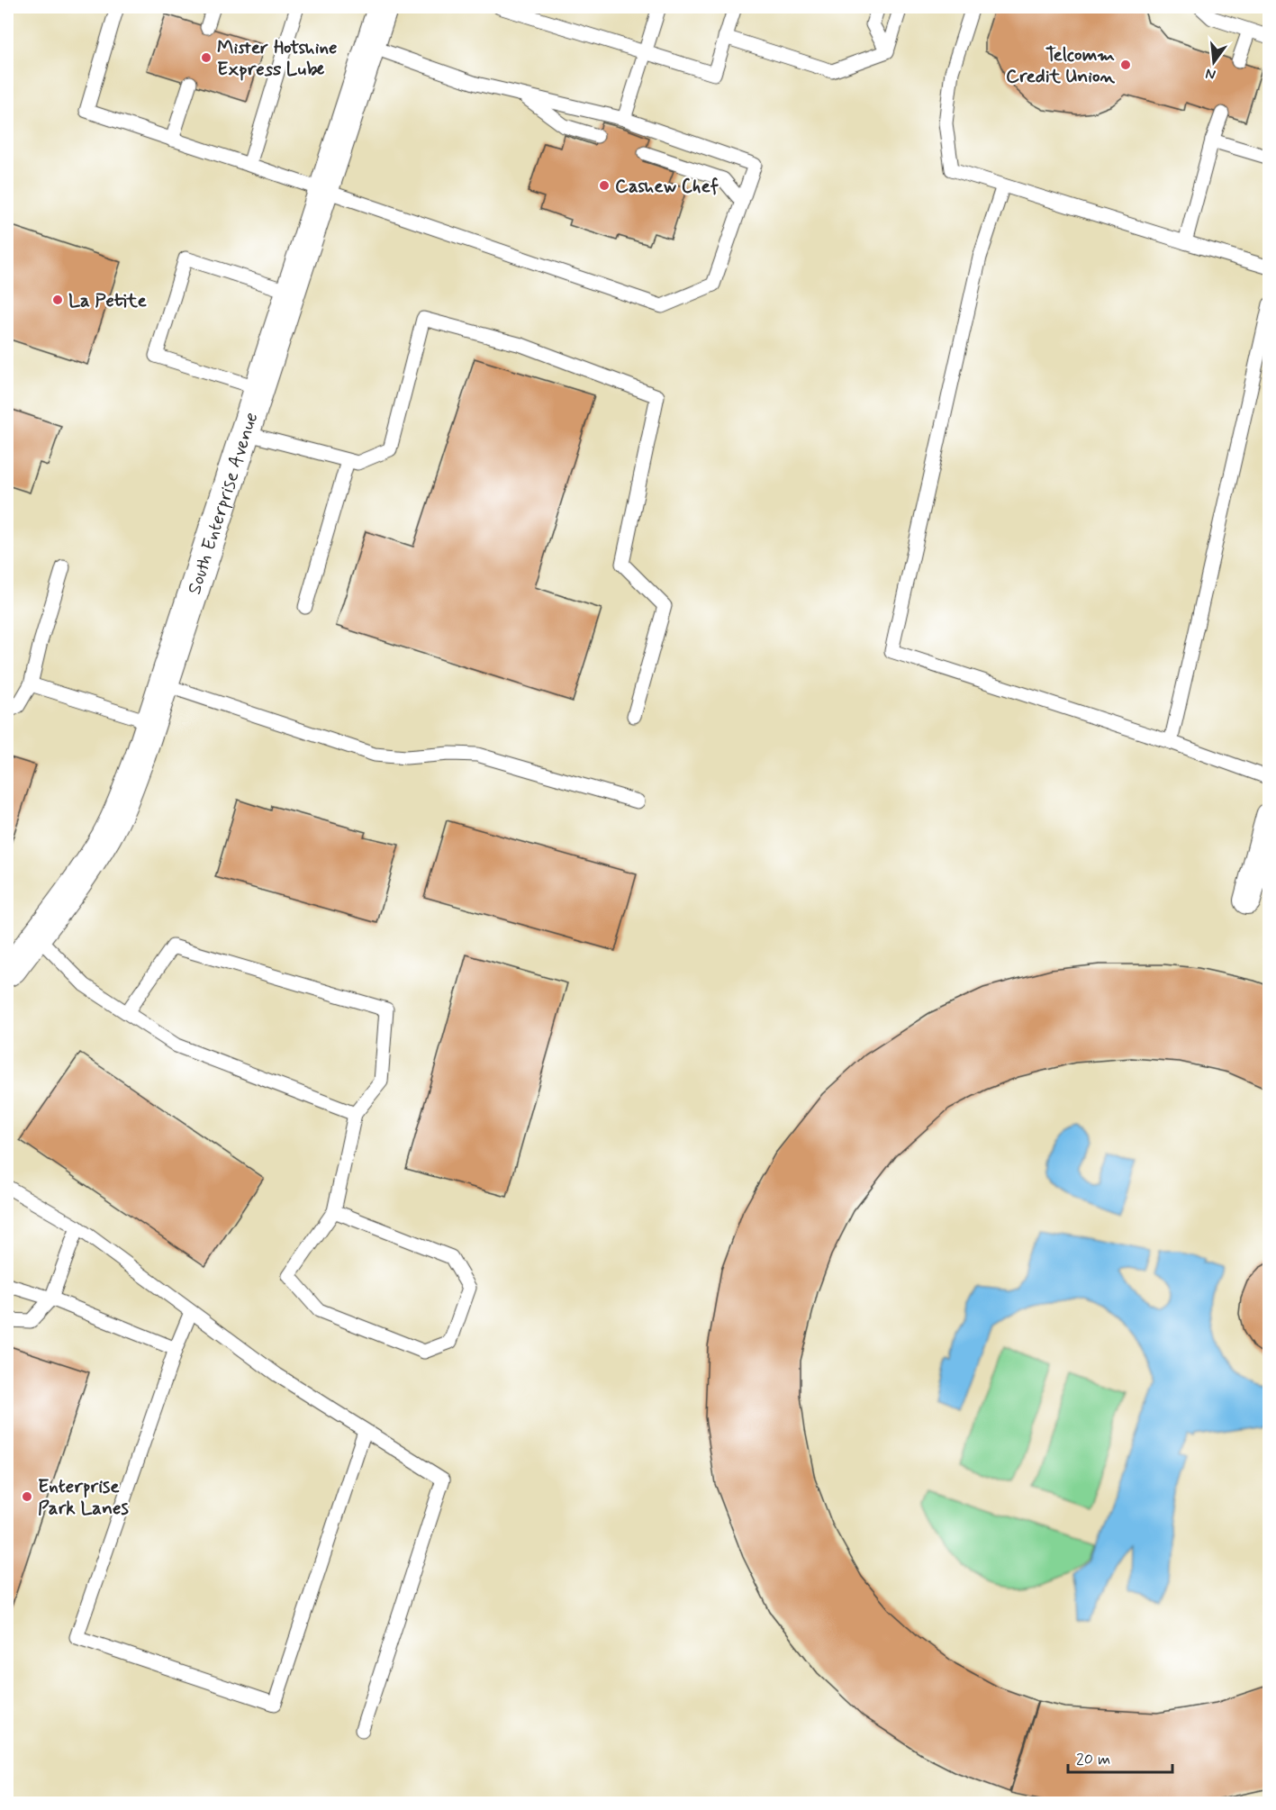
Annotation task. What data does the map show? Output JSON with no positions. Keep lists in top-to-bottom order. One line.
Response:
{"streets":{"street":["South Enterprise Avenue"]},"places":["Mister Hotshine Express Lube","Telcomm Credit Union","Cashew Chef","La Petite","Enterprise Park Lanes"],"scale_bar":"20 m","north":"bottom"}
